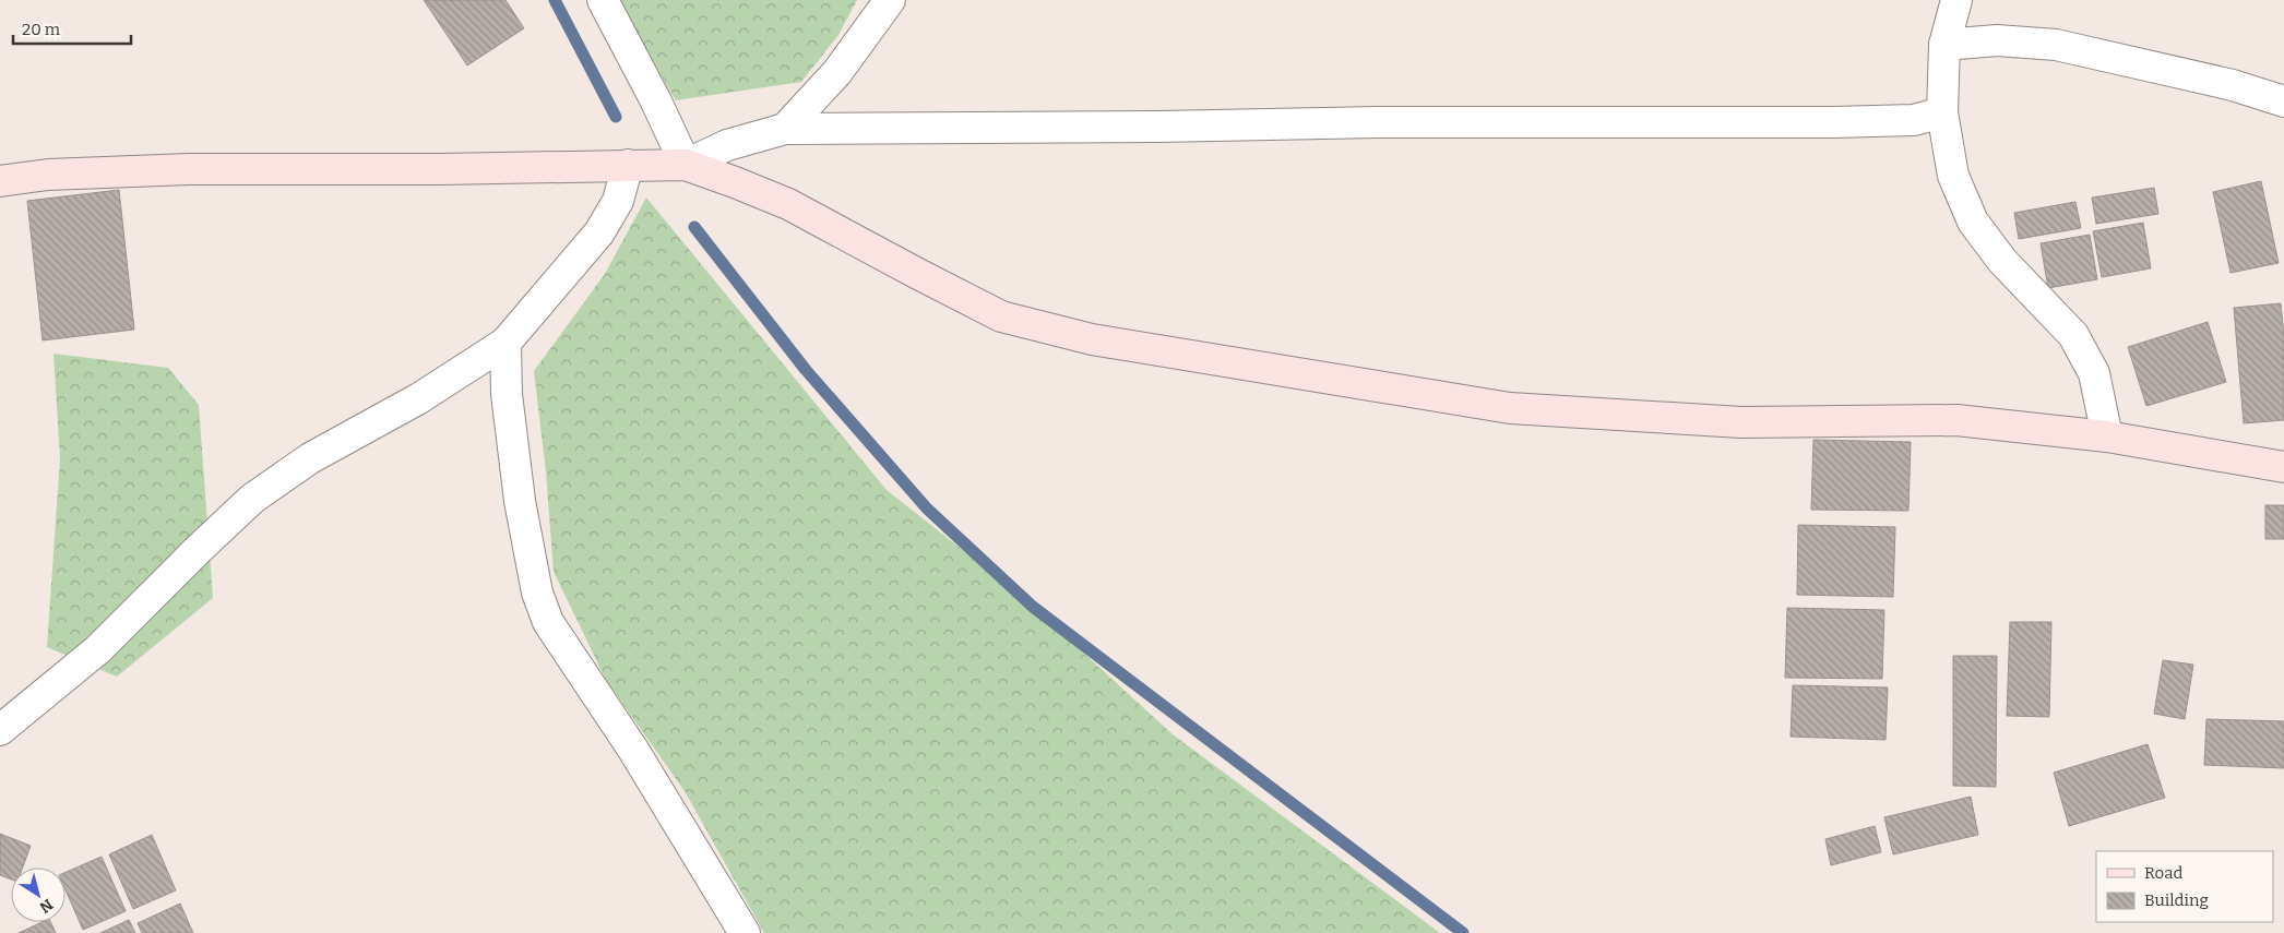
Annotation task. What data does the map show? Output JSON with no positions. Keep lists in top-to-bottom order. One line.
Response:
{"legend":["Road","Building"],"scale_bar":"20 m","north":"bottom right"}
